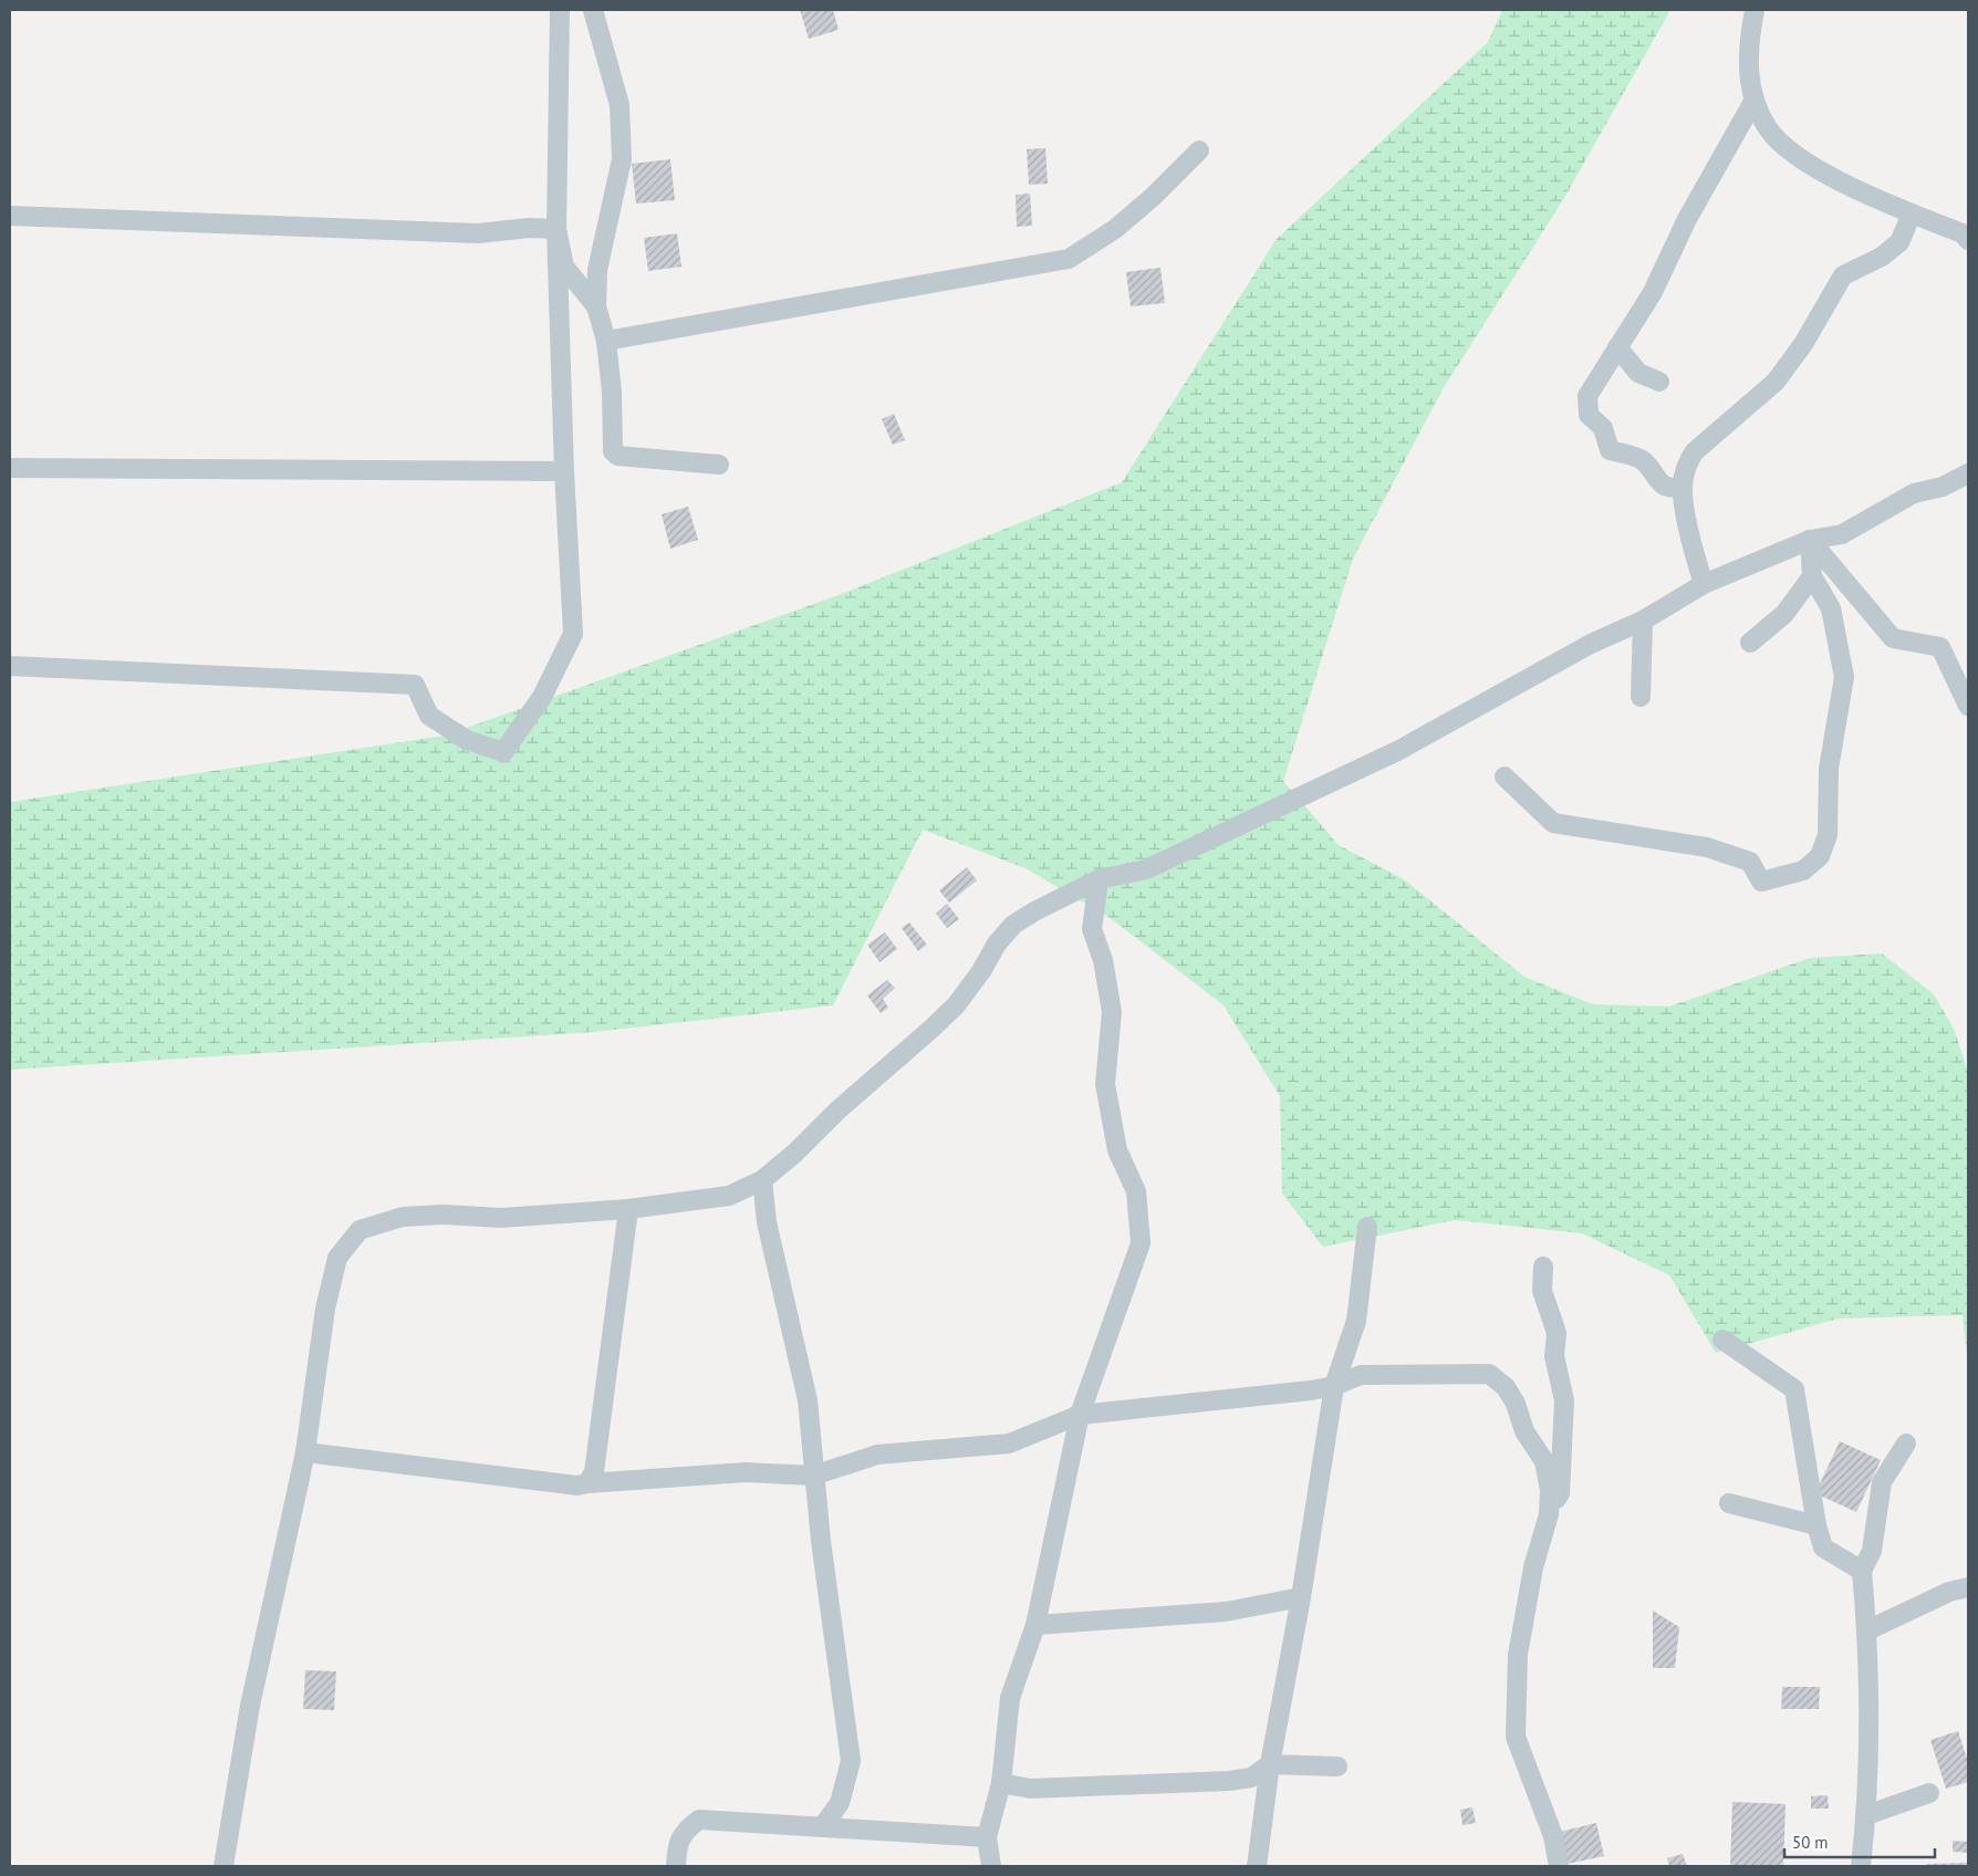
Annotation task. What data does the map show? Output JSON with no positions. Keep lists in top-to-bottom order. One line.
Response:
{"scale_bar":"50 m"}
